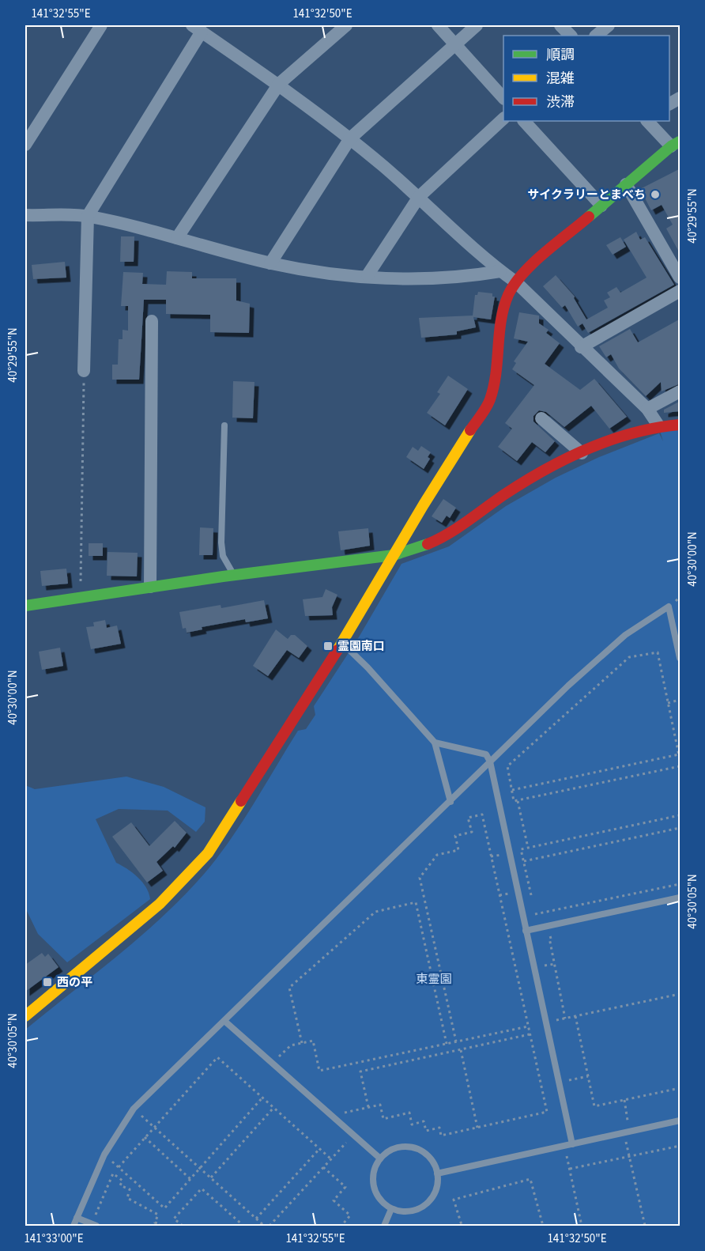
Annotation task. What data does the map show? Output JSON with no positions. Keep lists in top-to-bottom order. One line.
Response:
{"parks":["東霊園"],"places":{"other":["サイクラリーとまべち"],"transit":["霊園南口","西の平"]},"legend":["順調","混雑","渋滞"],"coordinates":["141°32'55\"E","141°32'50\"E","40°29'55\"N","40°30'00\"N","40°30'05\"N","141°33'00\"E"]}
